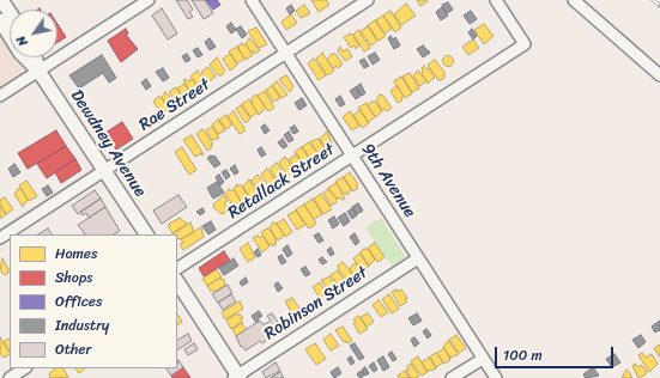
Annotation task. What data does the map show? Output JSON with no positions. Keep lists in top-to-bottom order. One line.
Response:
{"streets":{"main road":["Dewdney Avenue"],"street":["Rae Street","9th Avenue","Retallack Street","Robinson Street"]},"crossings":[["Rae Street","Dewdney Avenue"],["Rae Street","9th Avenue"],["9th Avenue","Retallack Street"],["9th Avenue","Robinson Street"]],"legend":["Homes","Shops","Offices","Industry","Other"],"scale_bar":"100 m","north":"bottom left"}
